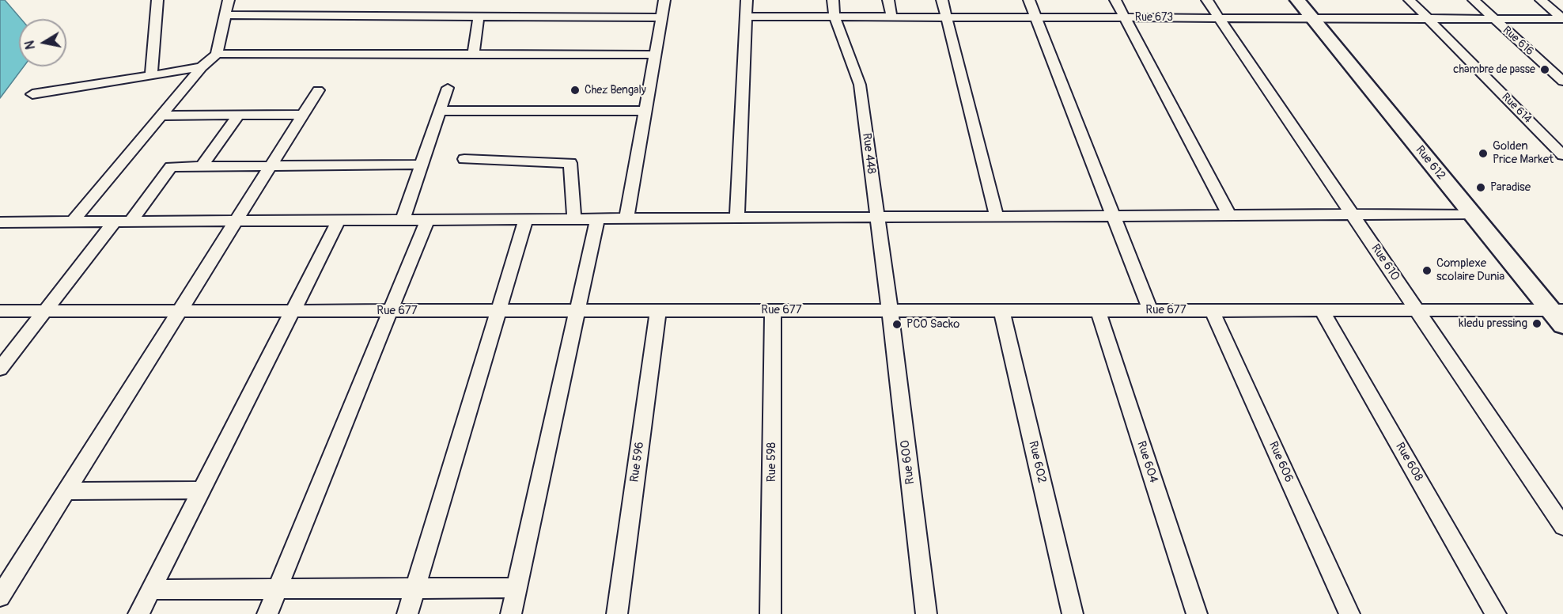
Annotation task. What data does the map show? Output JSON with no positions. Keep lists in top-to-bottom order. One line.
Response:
{"streets":{"street":["Rue 673","Rue 616","Rue 614","Rue 448","Rue 612","Rue 610","Rue 677","Rue 596","Rue 598","Rue 600","Rue 602","Rue 604","Rue 606","Rue 608"]},"crossings":[["Rue 673","Rue 616"],["Rue 673","Rue 614"],["Rue 673","Rue 448"],["Rue 673","Rue 612"],["Rue 673","Rue 610"],["Rue 448","Rue 677"],["Rue 448","Rue 600"],["Rue 612","Rue 677"],["Rue 610","Rue 677"],["Rue 677","Rue 596"],["Rue 677","Rue 598"],["Rue 677","Rue 600"],["Rue 677","Rue 602"],["Rue 677","Rue 604"],["Rue 677","Rue 606"],["Rue 677","Rue 608"]],"places":["chambre de passe","Chez Bengaly","Golden Price Market","Paradise","Complexe scolaire Dunia","kledu pressing","PCO Sacko"],"north":"left"}
